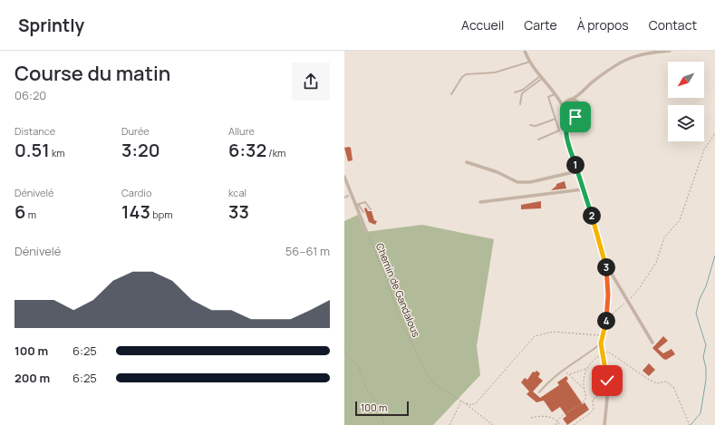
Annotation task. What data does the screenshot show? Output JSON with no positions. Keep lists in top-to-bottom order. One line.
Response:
{"streets":{"path":["Chemin de Gandalous"]},"scale_bar":"100 m","north":"bottom left","page":{"header":"Sprintly","nav":["Accueil","Carte","À propos","Contact"],"heading":["Course du matin","06:20"],"stats":[["Distance","0.51 km"],["Durée","3:20"],["Allure","6:32 /km"],["Dénivelé","6 m"],["Cardio","143 bpm"],["kcal","33"]],"pins":["1","2","3","4"],"chart":["Dénivelé","56–61 m"],"list":[{"name":"100 m","note":"6:25"},{"name":"200 m","note":"6:25"}],"scale":"100 m"}}
